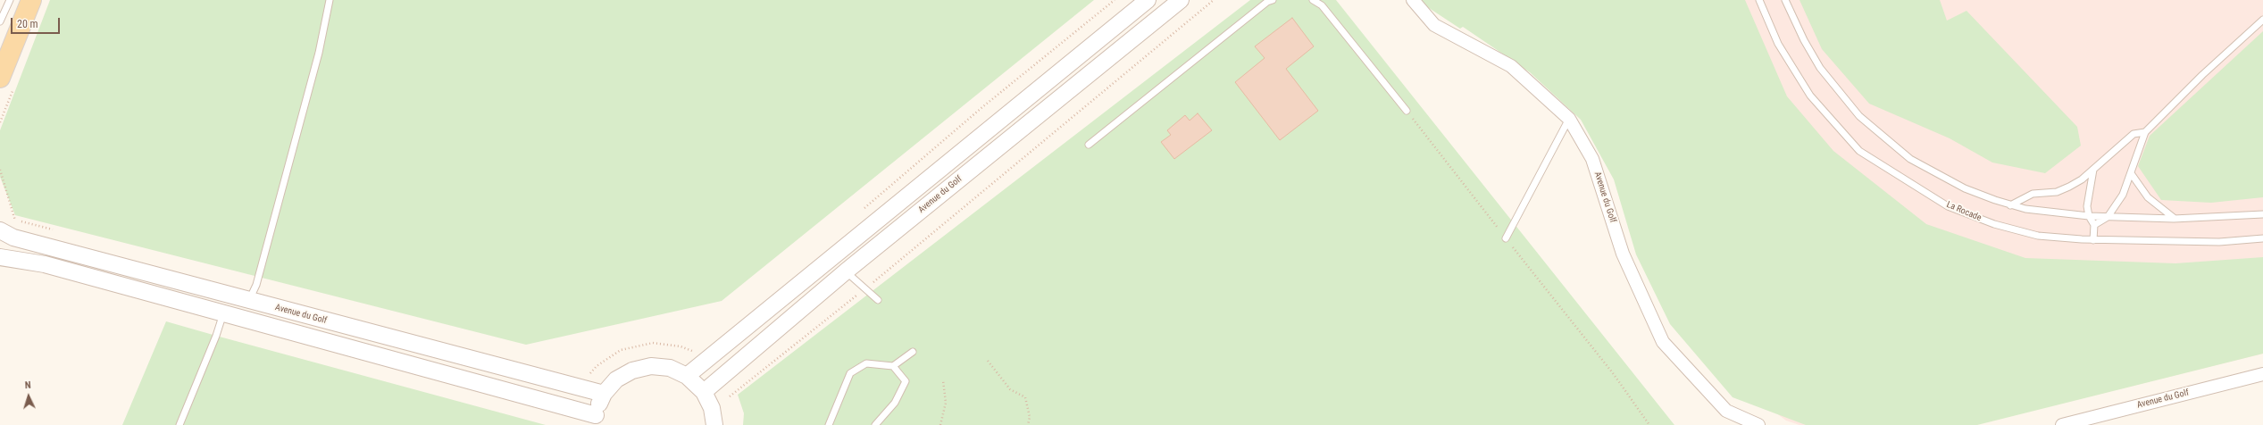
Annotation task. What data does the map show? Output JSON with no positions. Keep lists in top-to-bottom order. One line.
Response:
{"streets":{"street":["Avenue du Golf"],"lane":["La Rocade"]},"scale_bar":"20 m","north":"top"}
